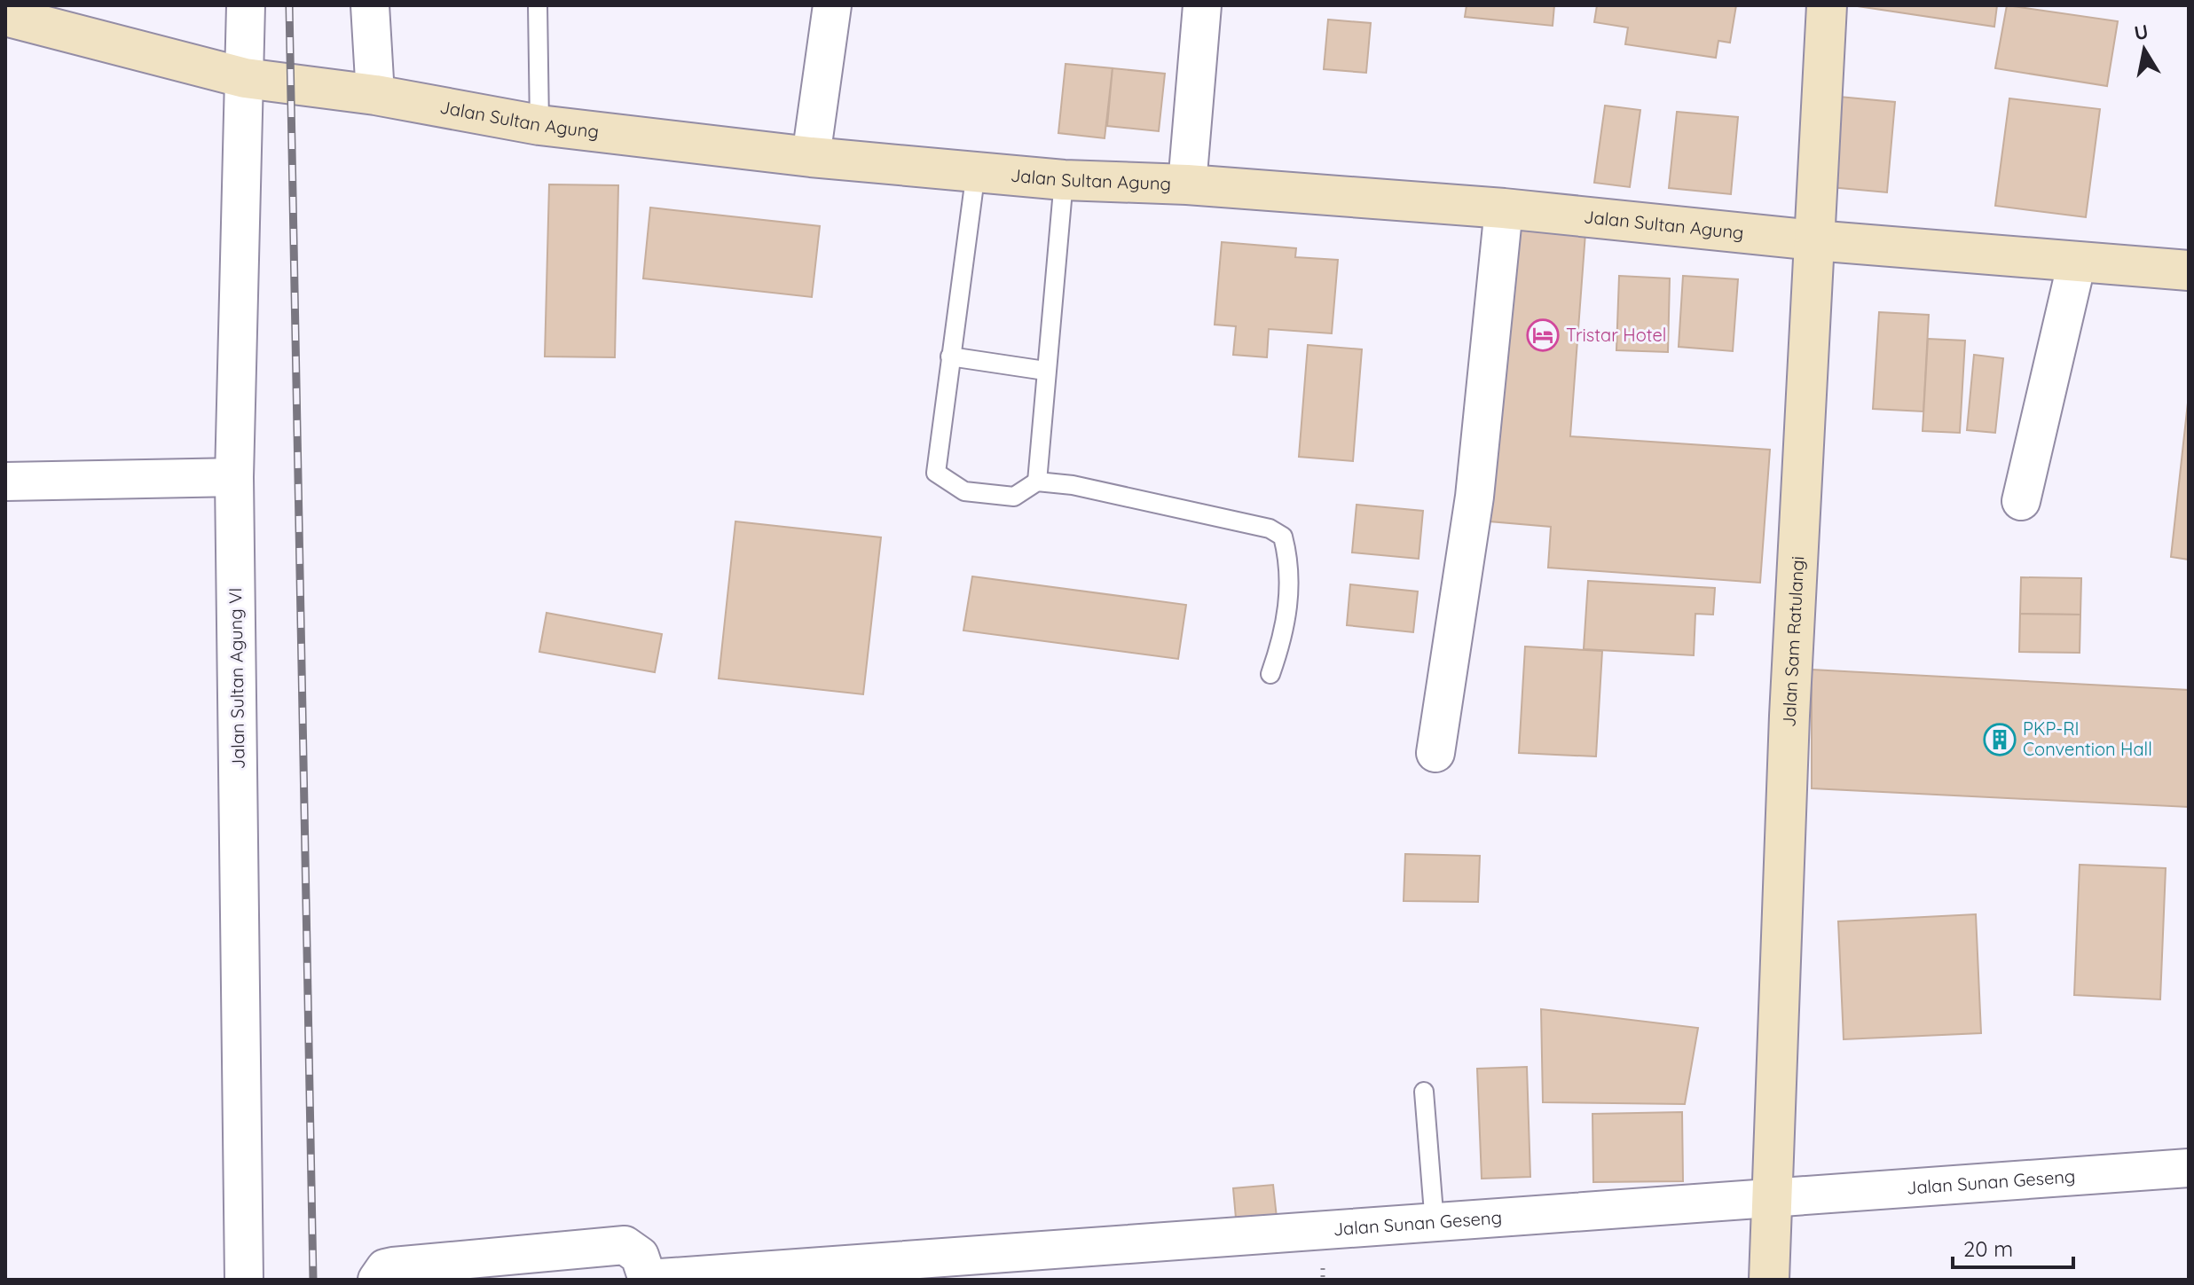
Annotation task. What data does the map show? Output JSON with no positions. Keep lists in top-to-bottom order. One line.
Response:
{"streets":{"street":["Jalan Sultan Agung","Jalan Sam Ratulangi","Jalan Sultan Agung VI","Jalan Sunan Geseng"]},"crossings":[["Jalan Sultan Agung","Jalan Sam Ratulangi"],["Jalan Sultan Agung","Jalan Sultan Agung VI"],["Jalan Sam Ratulangi","Jalan Sunan Geseng"]],"places":{"hotel":["Tristar Hotel"],"building":["PKP-RI Convention Hall"]},"scale_bar":"20 m","north":"top"}
